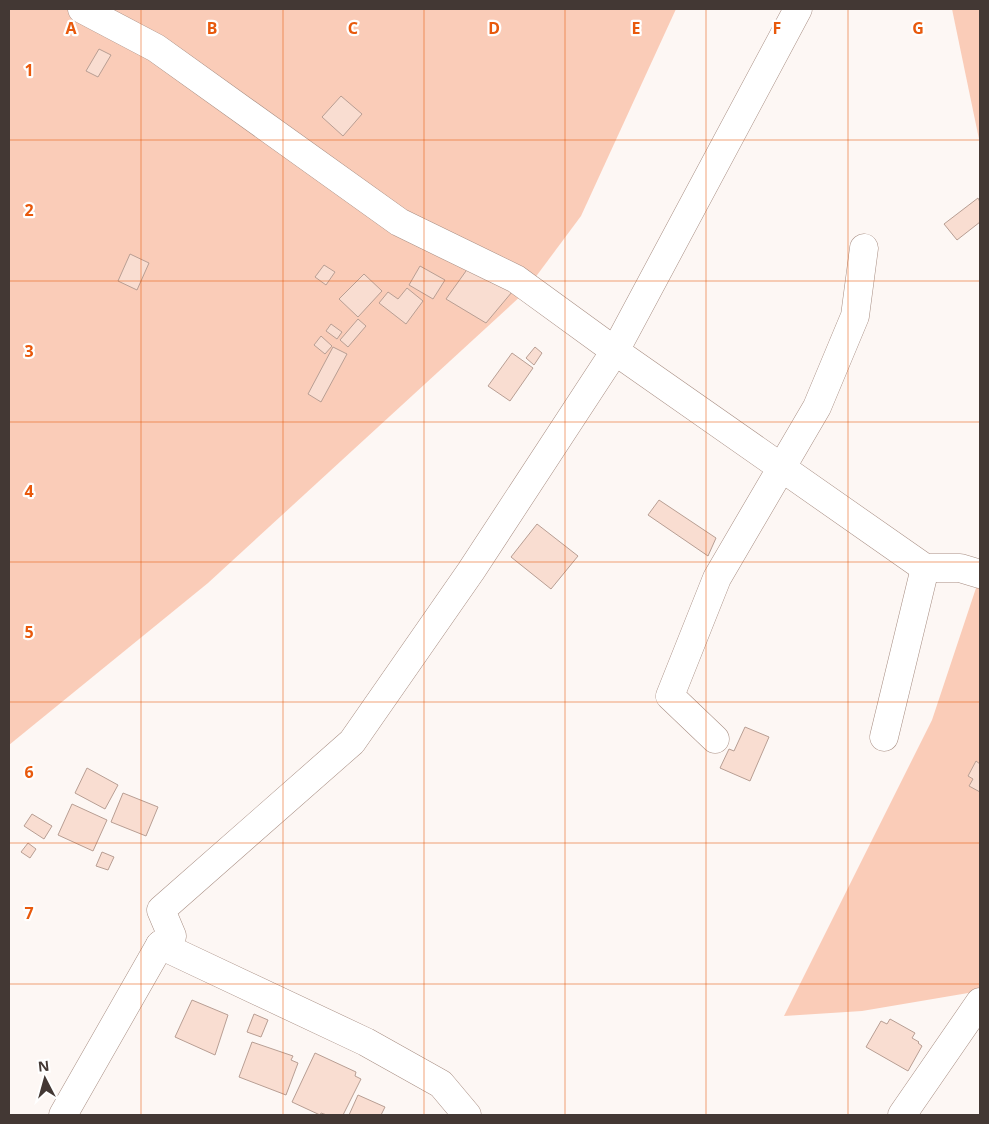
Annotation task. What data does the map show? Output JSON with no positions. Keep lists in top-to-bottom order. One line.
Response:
{"north":"top","grid":{"columns":["A","B","C","D","E","F","G"],"rows":["1","2","3","4","5","6","7"]}}
